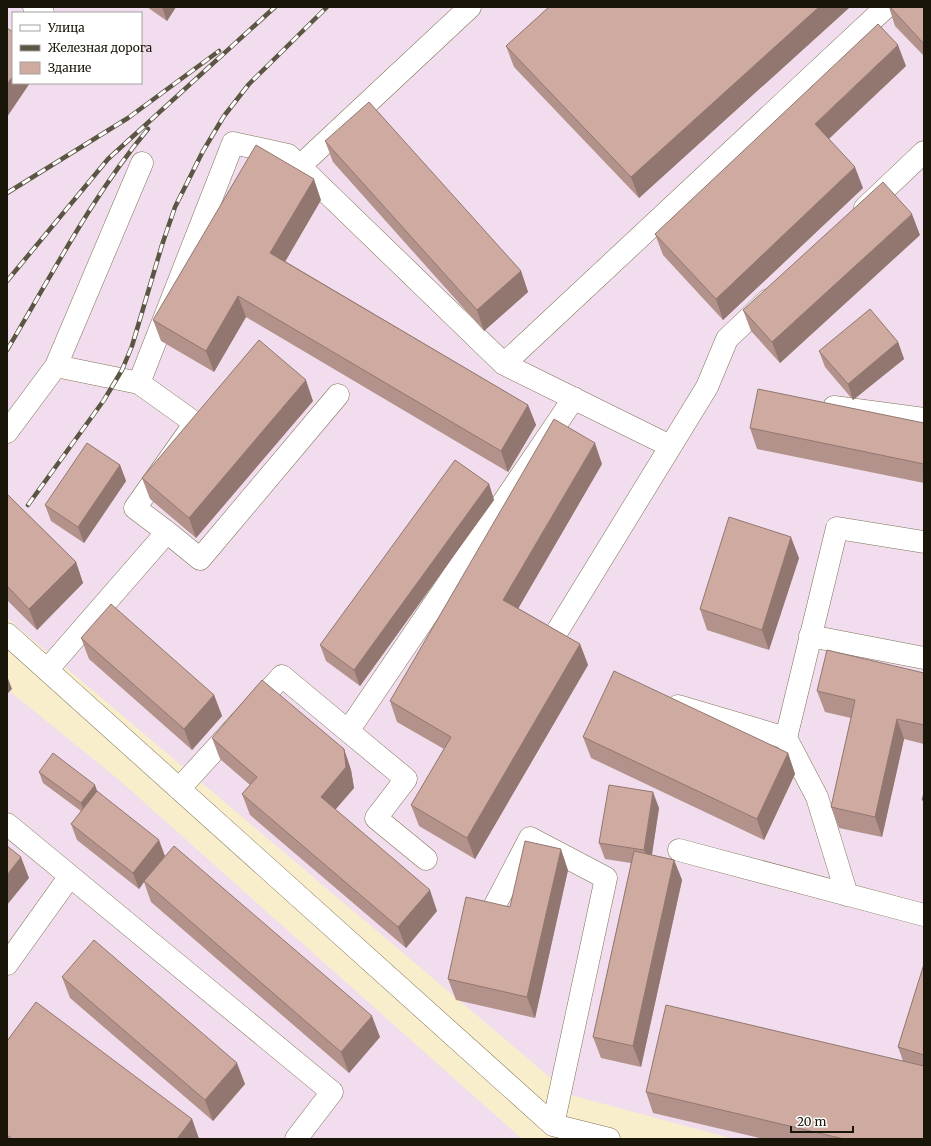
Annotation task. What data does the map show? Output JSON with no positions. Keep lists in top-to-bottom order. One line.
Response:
{"legend":["Улица","Железная дорога","Здание"],"scale_bar":"20 m"}
